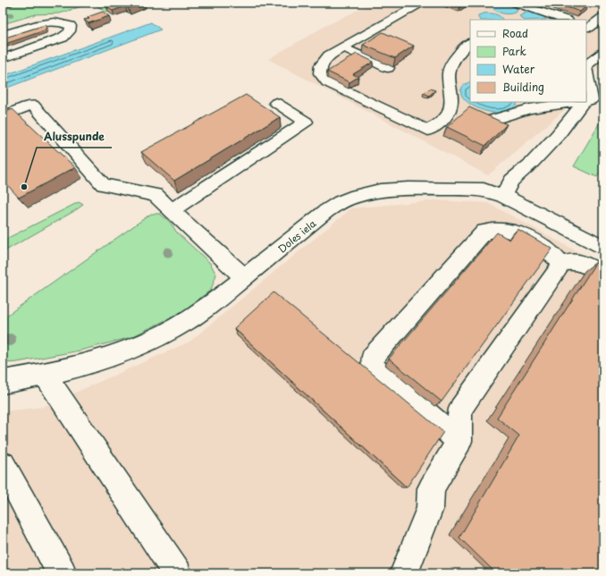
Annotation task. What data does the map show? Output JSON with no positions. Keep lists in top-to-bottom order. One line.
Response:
{"streets":{"street":["Doles iela"]},"places":["Alusspunde"],"legend":["Road","Park","Water","Building"]}
